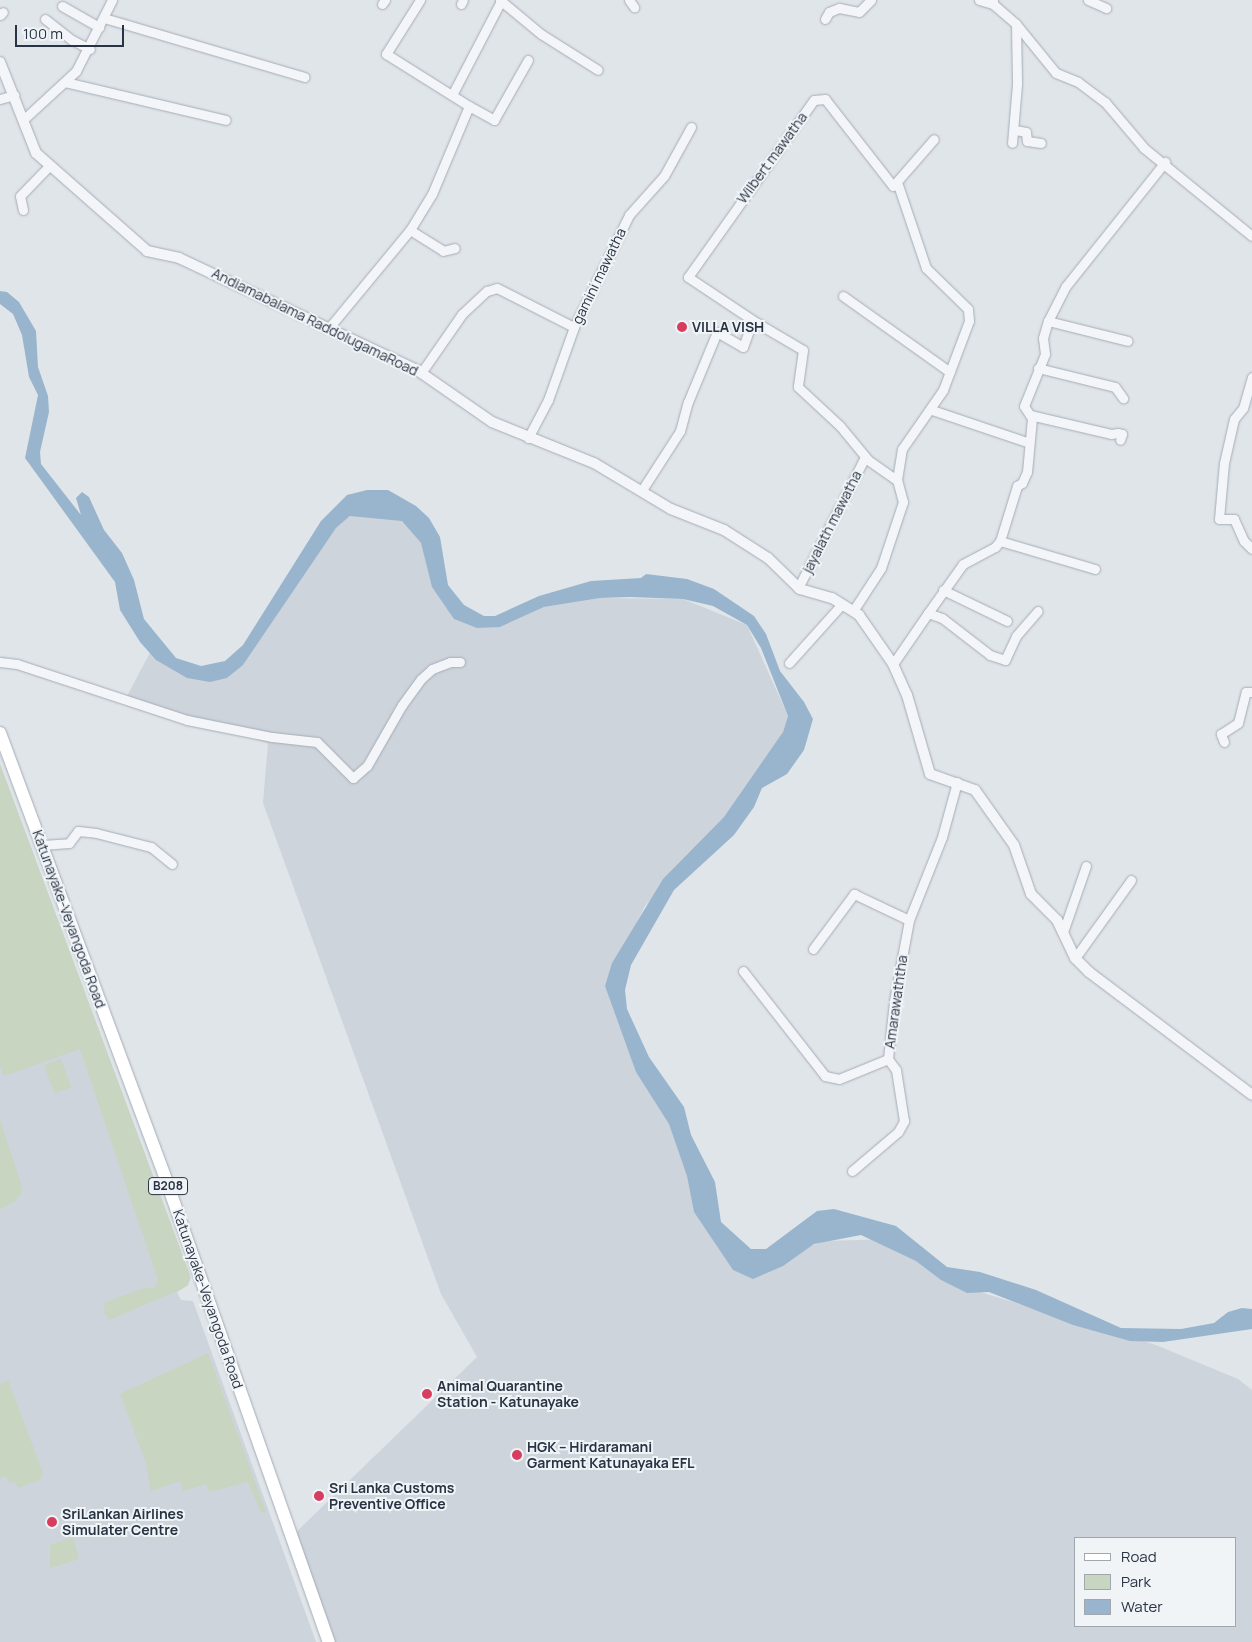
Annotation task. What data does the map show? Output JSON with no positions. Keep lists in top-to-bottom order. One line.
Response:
{"streets":{"main road":["Katunayake-Veyangoda Road","B208"],"street":["Wilbert mawatha","gamini mawatha","Andiamabalama RaddolugamaRoad","jayalath mawatha","Amarawaththa"]},"crossings":[["gamini mawatha","Andiamabalama RaddolugamaRoad"],["Andiamabalama RaddolugamaRoad","jayalath mawatha"],["Andiamabalama RaddolugamaRoad","Amarawaththa"]],"places":["VILLA VISH","Animal Quarantine Station - Katunayake","HGK – Hirdaramani Garment Katunayaka EFL","Sri Lanka Customs Preventive Office","SriLankan Airlines Simulater Centre"],"legend":["Road","Park","Water"],"scale_bar":"100 m"}
